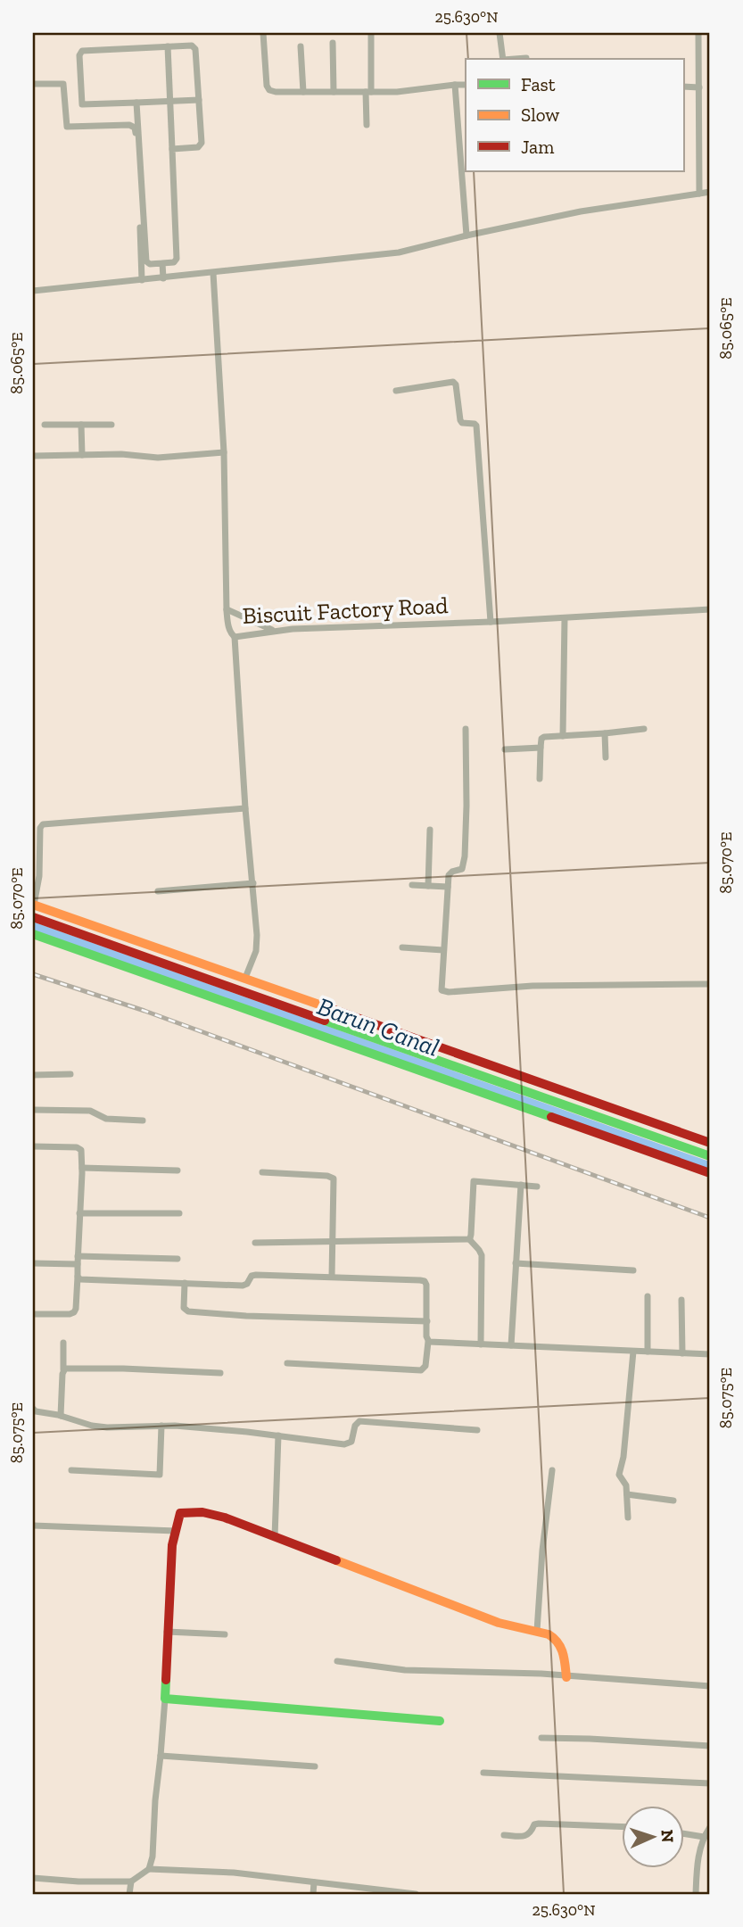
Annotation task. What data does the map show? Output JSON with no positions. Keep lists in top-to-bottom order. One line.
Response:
{"streets":{"street":["Biscuit Factory Road"]},"water":["Barun Canal"],"legend":["Fast","Slow","Jam"],"north":"right","coordinates":["25.630°N","85.065°E","85.070°E","85.075°E"]}
